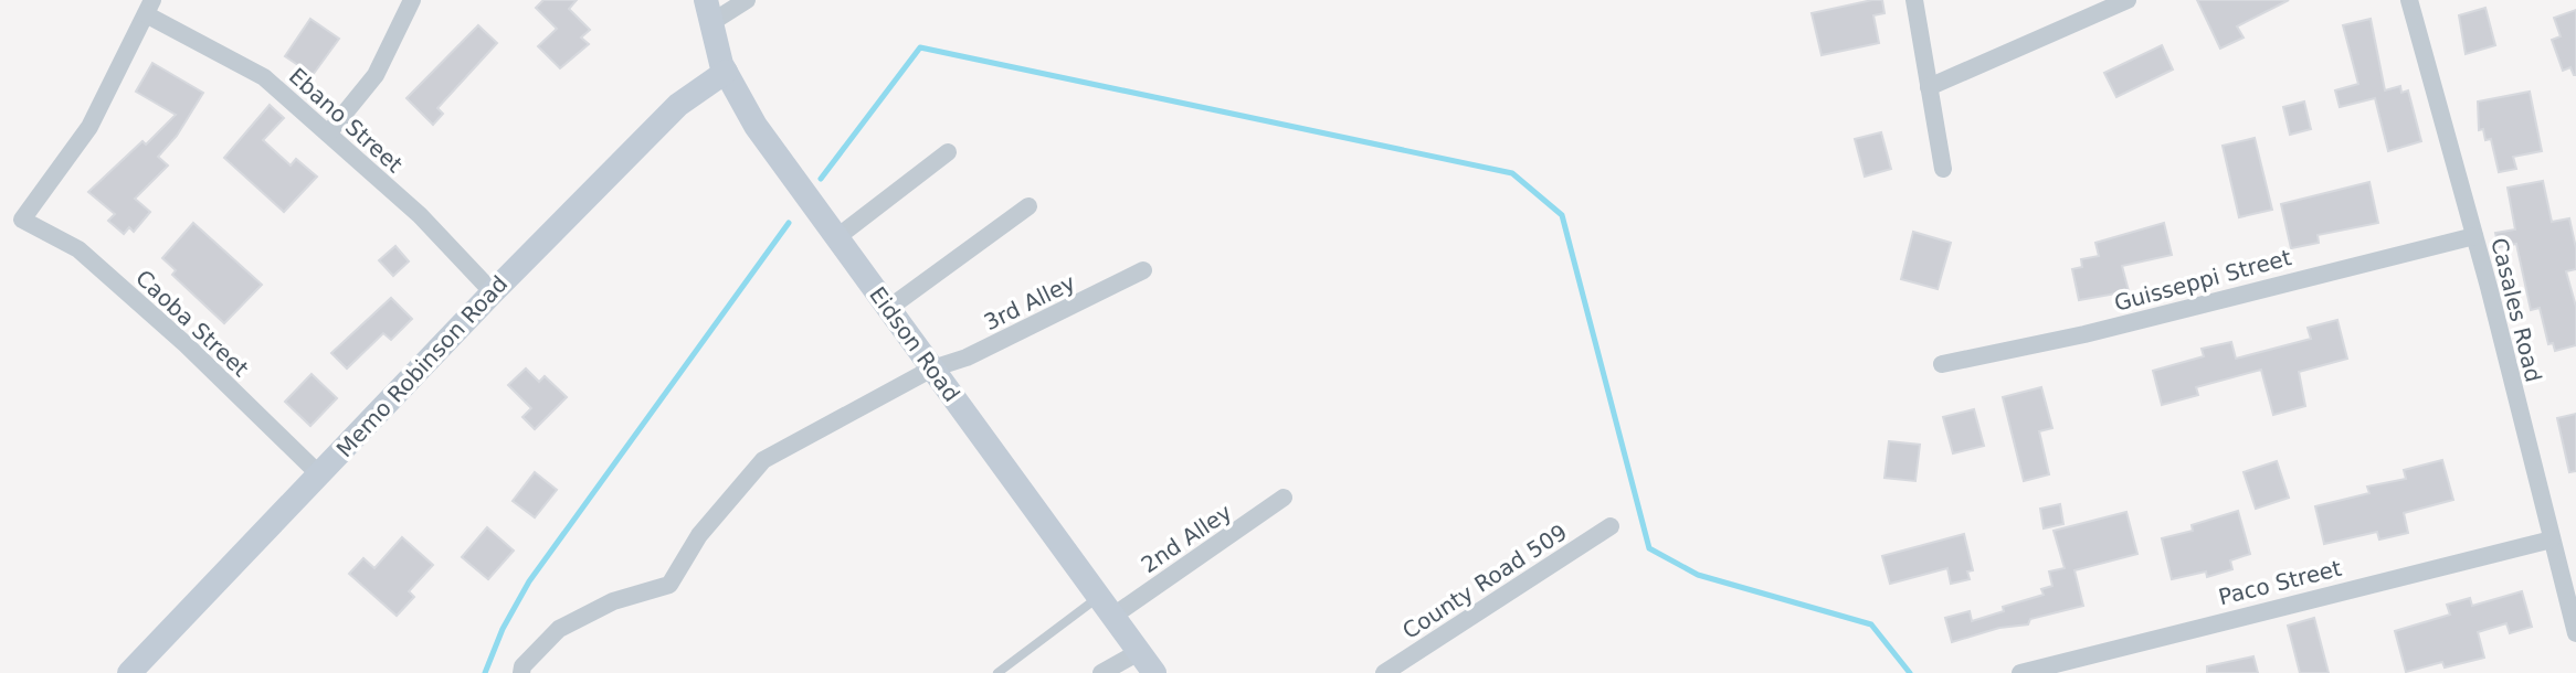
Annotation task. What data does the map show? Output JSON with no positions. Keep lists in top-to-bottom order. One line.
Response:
{"streets":{"street":["Ebano Street","Guisseppi Street","3rd Alley","Casales Road","Caoba Street","Eidson Road","Memo Robinson Road","2nd Alley","County Road 509","Paco Street"]},"crossings":[["Ebano Street","Caoba Street"],["Ebano Street","Memo Robinson Road"],["Guisseppi Street","Casales Road"],["3rd Alley","Eidson Road"],["Casales Road","Paco Street"],["Caoba Street","Memo Robinson Road"],["Eidson Road","Memo Robinson Road"],["Eidson Road","2nd Alley"]]}
